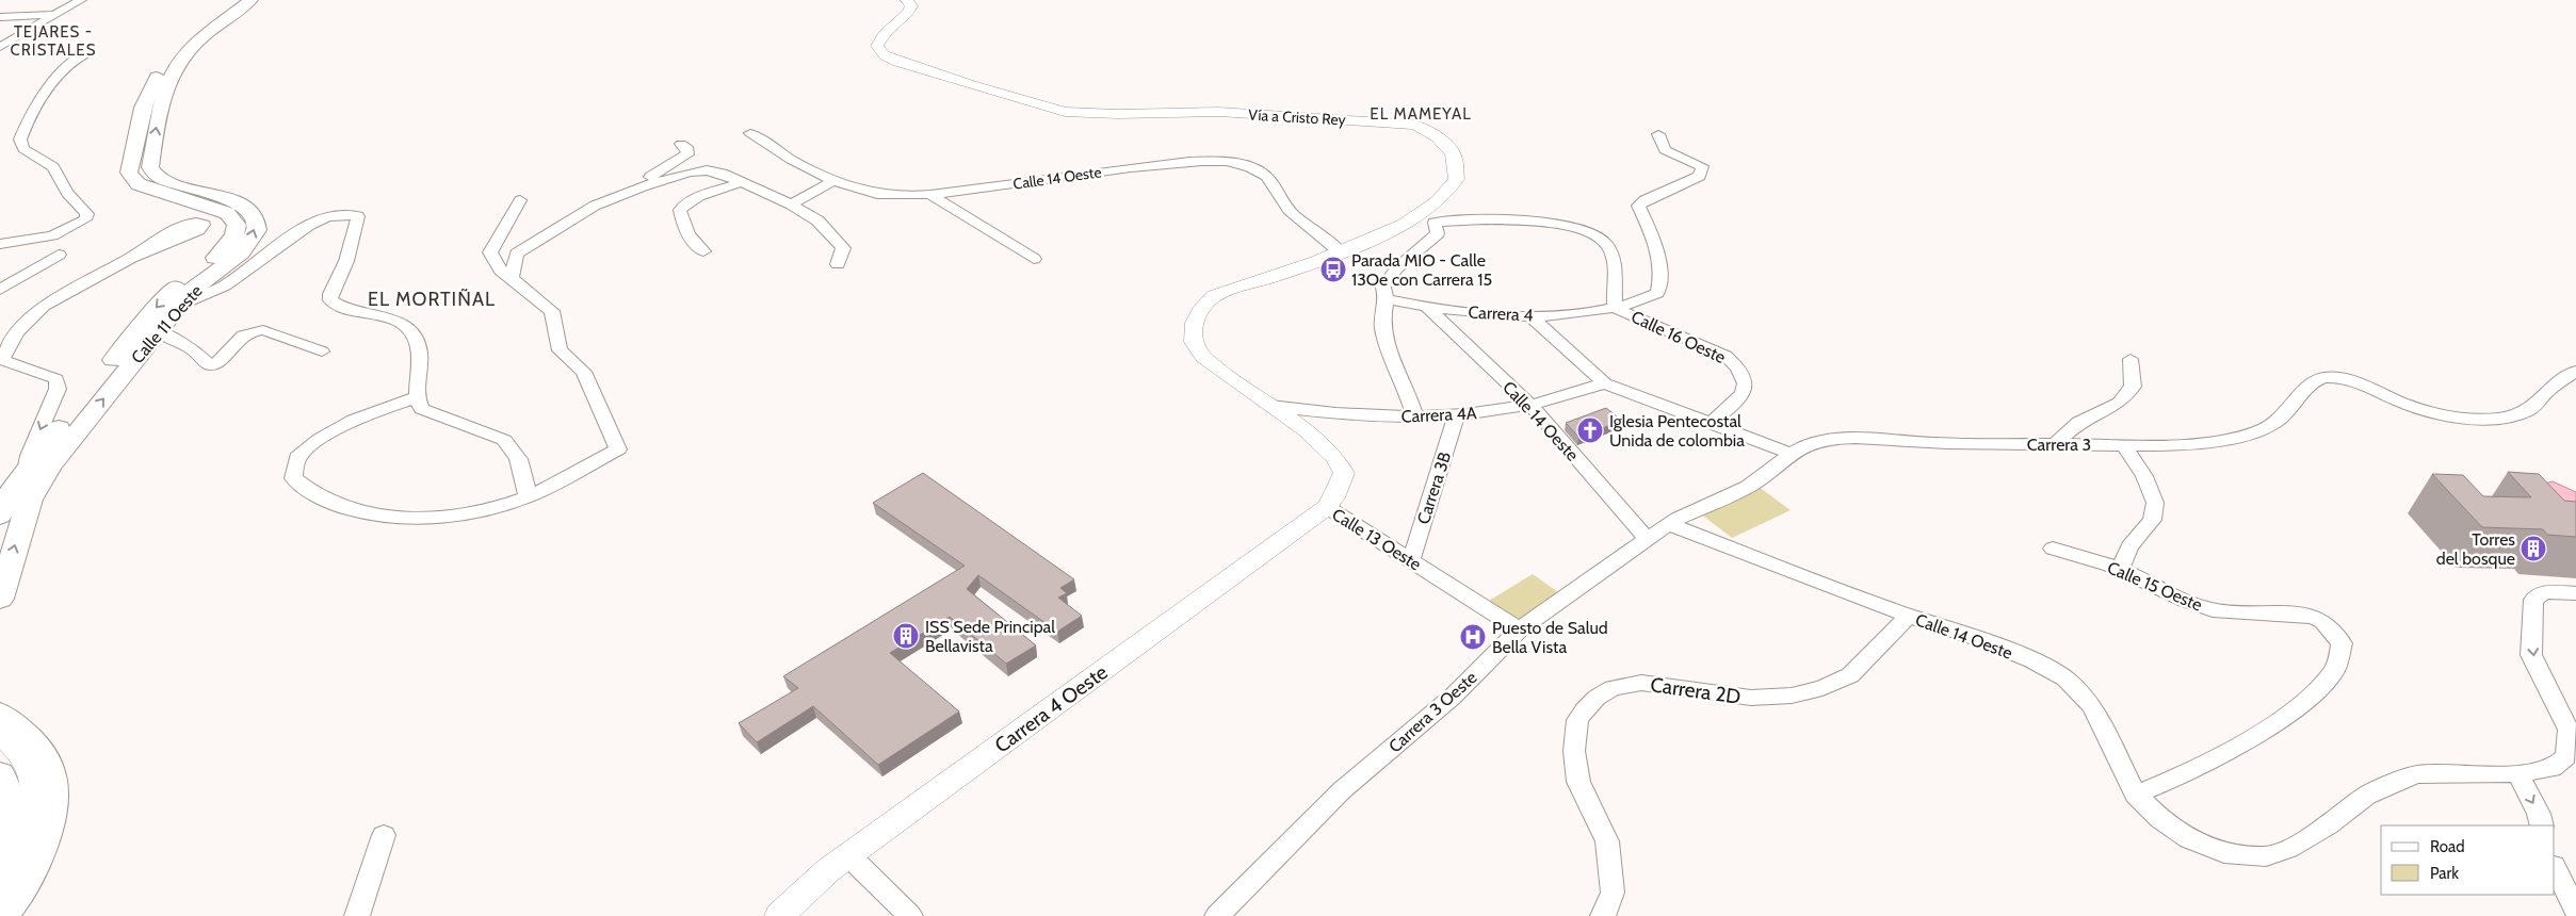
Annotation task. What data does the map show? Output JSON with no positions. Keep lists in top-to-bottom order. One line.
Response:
{"streets":{"main road":["Calle 11 Oeste"],"street":["Vía a Cristo Rey","Calle 14 Oeste","Carrera 4","Calle 16 Oeste","Carrera 4A","Carrera 3","Carrera 3B","Calle 13 Oeste","Calle 15 Oeste","Carrera 2D","Carrera 4 Oeste","Carrera 3 Oeste"]},"crossings":[["Vía a Cristo Rey","Calle 14 Oeste"],["Vía a Cristo Rey","Carrera 4A"],["Vía a Cristo Rey","Calle 13 Oeste"],["Calle 14 Oeste","Carrera 4"],["Calle 14 Oeste","Carrera 4A"],["Calle 14 Oeste","Calle 15 Oeste"],["Calle 14 Oeste","Carrera 2D"],["Calle 14 Oeste","Carrera 3 Oeste"],["Carrera 4","Calle 16 Oeste"],["Carrera 4A","Carrera 3B"],["Carrera 4A","Calle 13 Oeste"],["Carrera 3","Carrera 3 Oeste"],["Carrera 3B","Calle 13 Oeste"],["Calle 13 Oeste","Carrera 4 Oeste"],["Calle 13 Oeste","Carrera 3 Oeste"]],"districts":["TEJARES - CRISTALES","EL MAMEYAL","EL MORTIÑAL"],"places":{"bus stop":["Parada MIO - Calle 13Oe con Carrera 15"],"church":["Iglesia Pentecostal Unida de colombia"],"building":["Torres del bosque","ISS Sede Principal Bellavista"],"hospital":["Puesto de Salud Bella Vista"]},"legend":["Road","Park"]}
